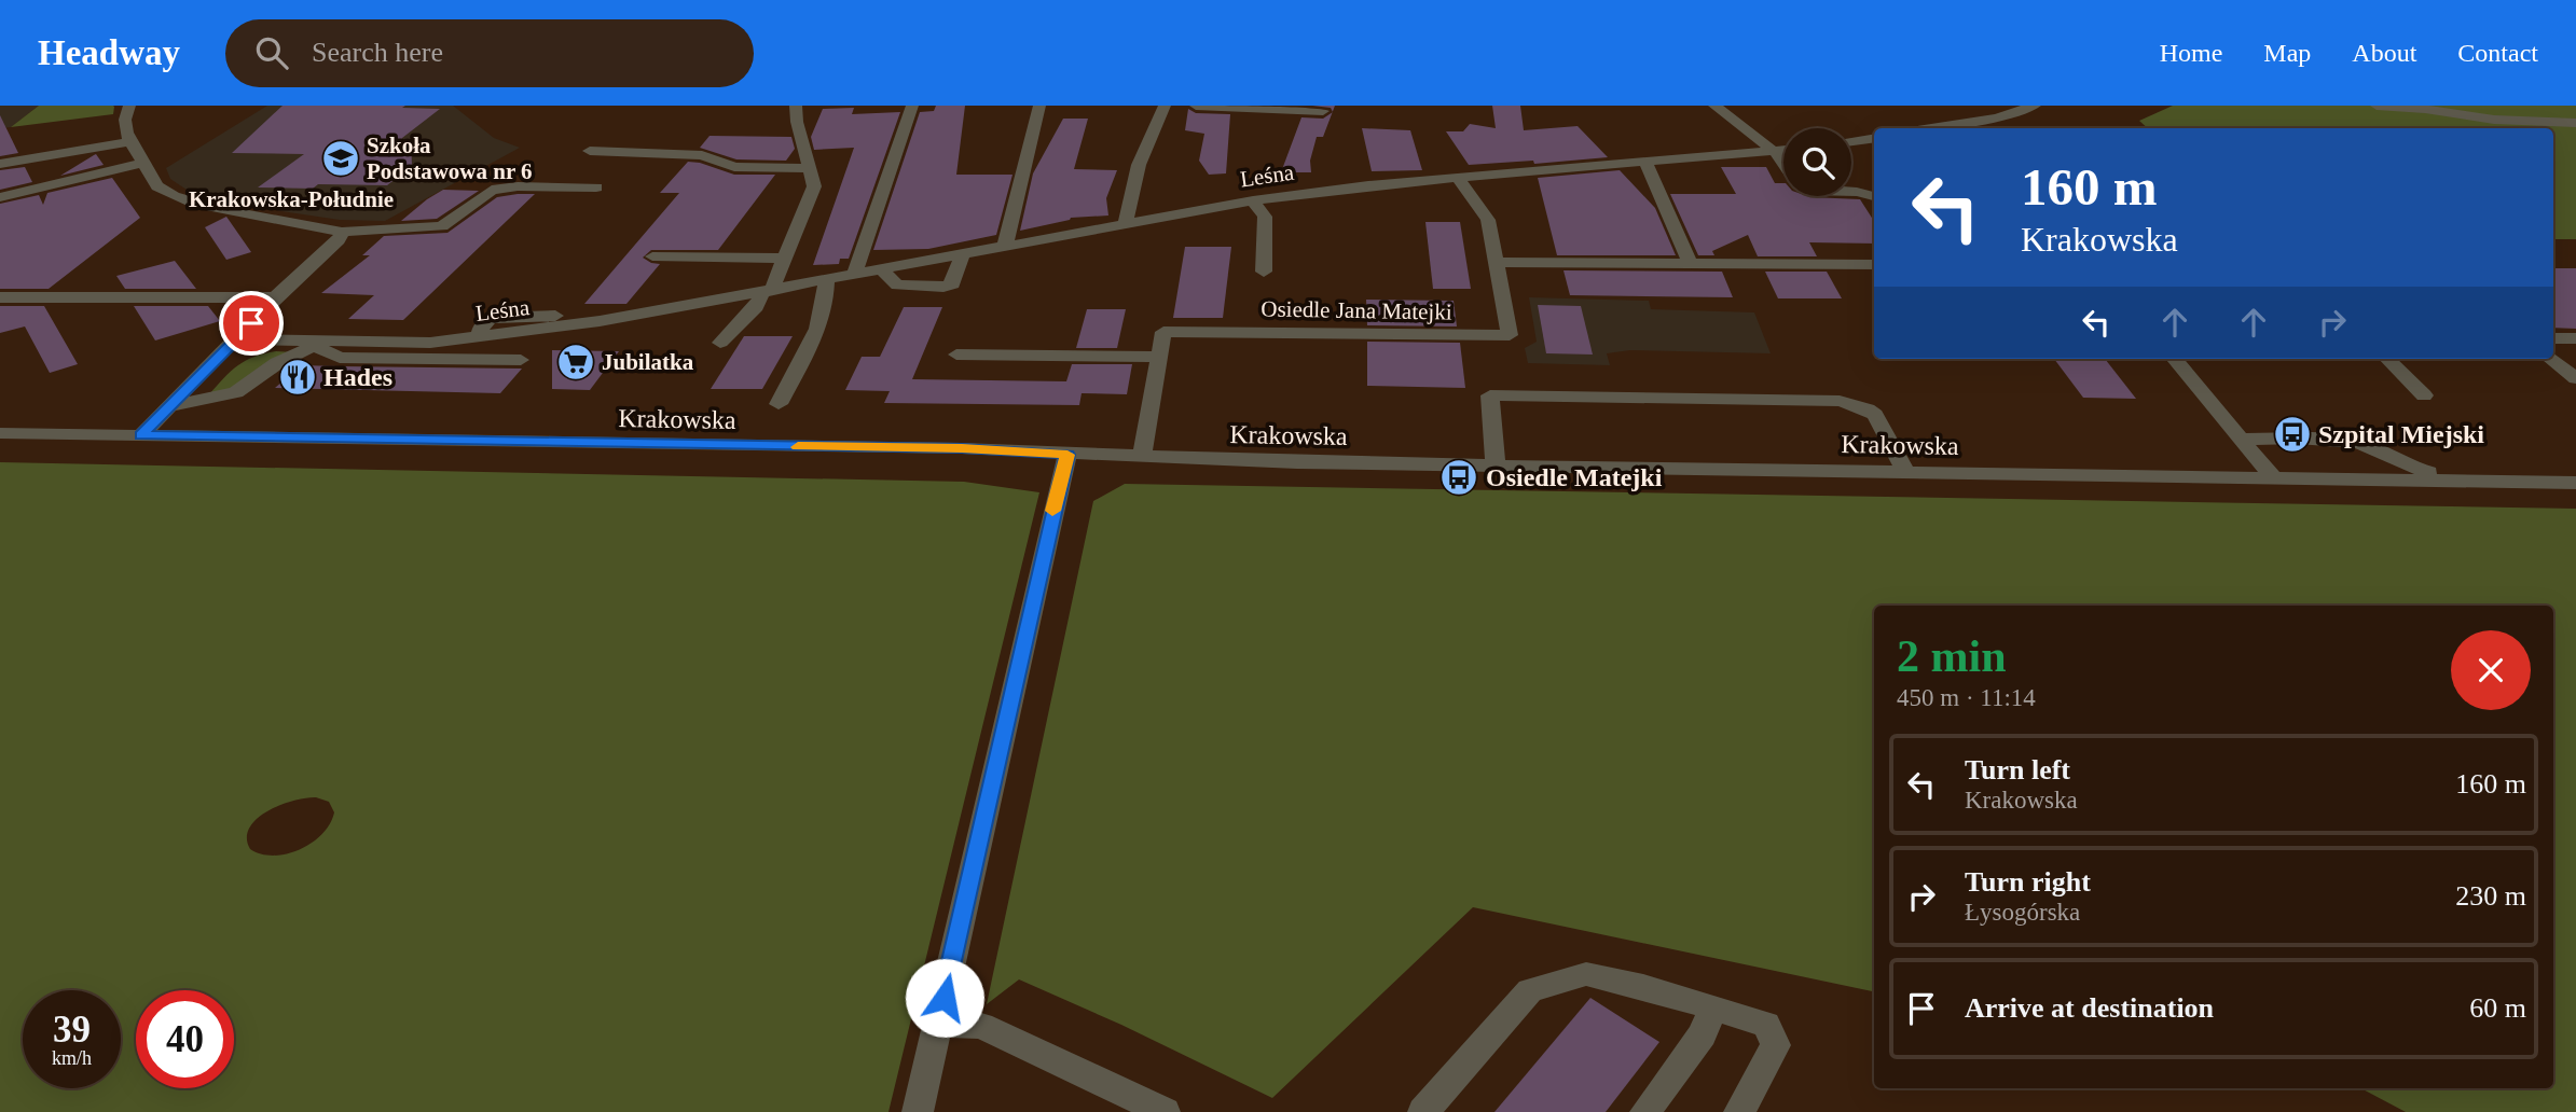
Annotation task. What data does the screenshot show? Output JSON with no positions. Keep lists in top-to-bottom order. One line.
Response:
{"streets":{"street":["Leśna","Osiedle Jana Matejki","Krakowska"]},"crossings":[["Leśna","Osiedle Jana Matejki"],["Osiedle Jana Matejki","Krakowska"]],"districts":["Krakowska-Południe"],"places":{"school or university":["Szkoła Podstawowa nr 6"],"supermarket":["Jubilatka"],"restaurant":["Hades"],"bus stop":["Szpital Miejski","Osiedle Matejki"]},"page":{"header":"Headway","search":"Search here","nav":["Home","Map","About","Contact"],"turn":["160 m","Krakowska"],"heading":["2 min","450 m · 11:14"],"list":[{"name":"Turn left","note":"Krakowska","value":"160 m"},{"name":"Turn right","note":"Łysogórska","value":"230 m"},{"name":"Arrive at destination","value":"60 m"}],"speed":"39 km/h","limit":"40"}}
